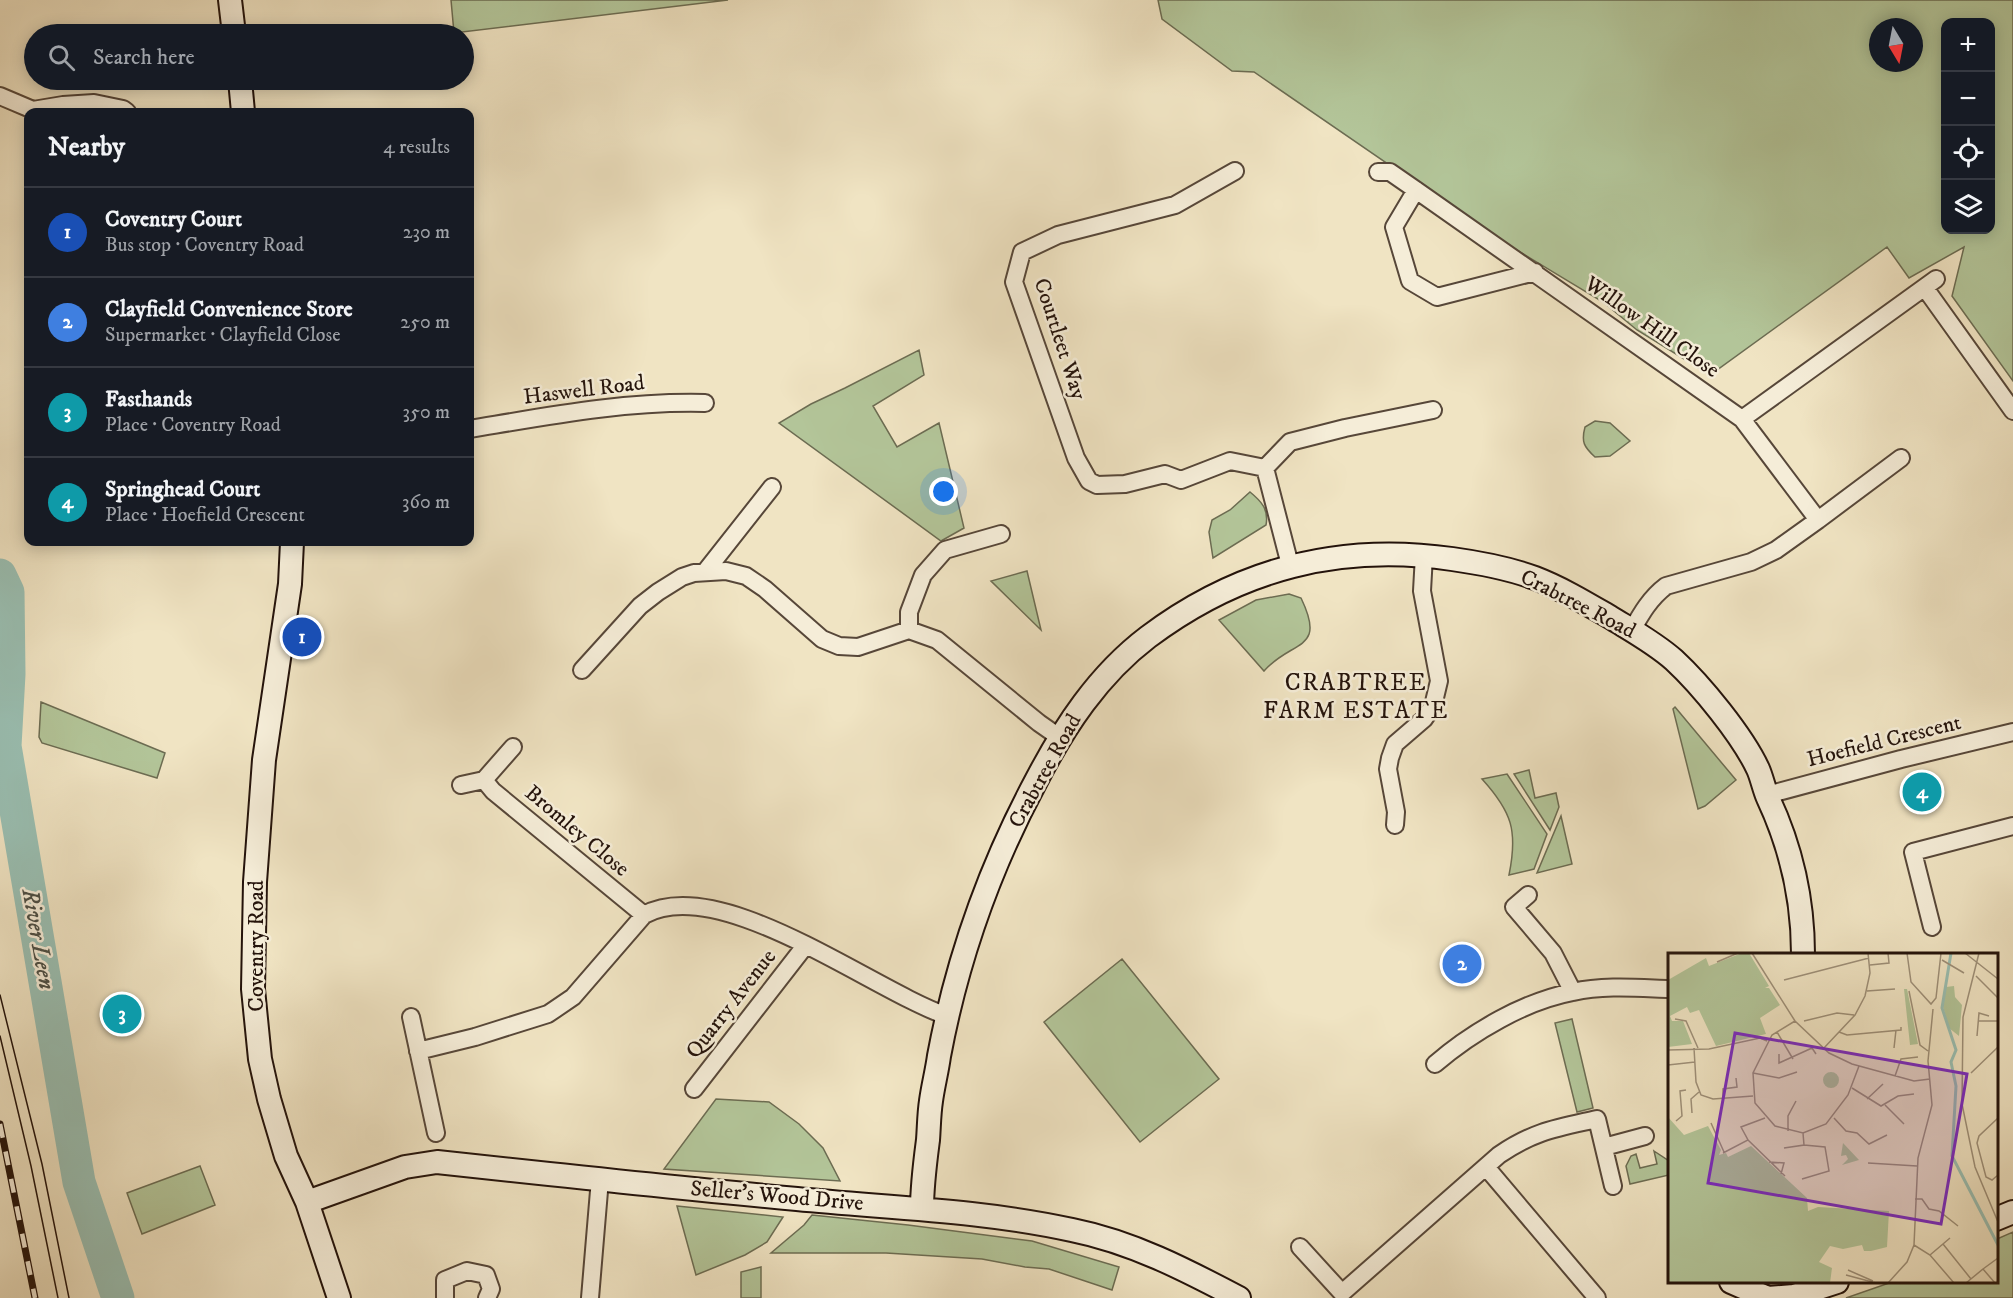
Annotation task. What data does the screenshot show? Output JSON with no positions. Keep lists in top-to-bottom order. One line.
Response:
{"streets":{"street":["Willow Hill Close","Courtleet Way","Haswell Road","Crabtree Road","Hoefield Crescent","Bromley Close","Coventry Road","Quarry Avenue","Seller's Wood Drive"]},"crossings":[["Crabtree Road","Hoefield Crescent"],["Crabtree Road","Quarry Avenue"],["Crabtree Road","Seller's Wood Drive"],["Bromley Close","Quarry Avenue"],["Coventry Road","Seller's Wood Drive"]],"districts":["CRABTREE FARM ESTATE"],"water":["River Leen"],"north":"bottom","page":{"map_buttons":["+","−"],"search":"Search here","heading":["Nearby","4 results"],"list":[{"mark":"1","name":"Coventry Court","note":"Bus stop · Coventry Road","value":"230 m"},{"mark":"2","name":"Clayfield Convenience Store","note":"Supermarket · Clayfield Close","value":"250 m"},{"mark":"3","name":"Fasthands","note":"Place · Coventry Road","value":"350 m"},{"mark":"4","name":"Springhead Court","note":"Place · Hoefield Crescent","value":"360 m"}],"pins":["1","4","2","3"]}}
